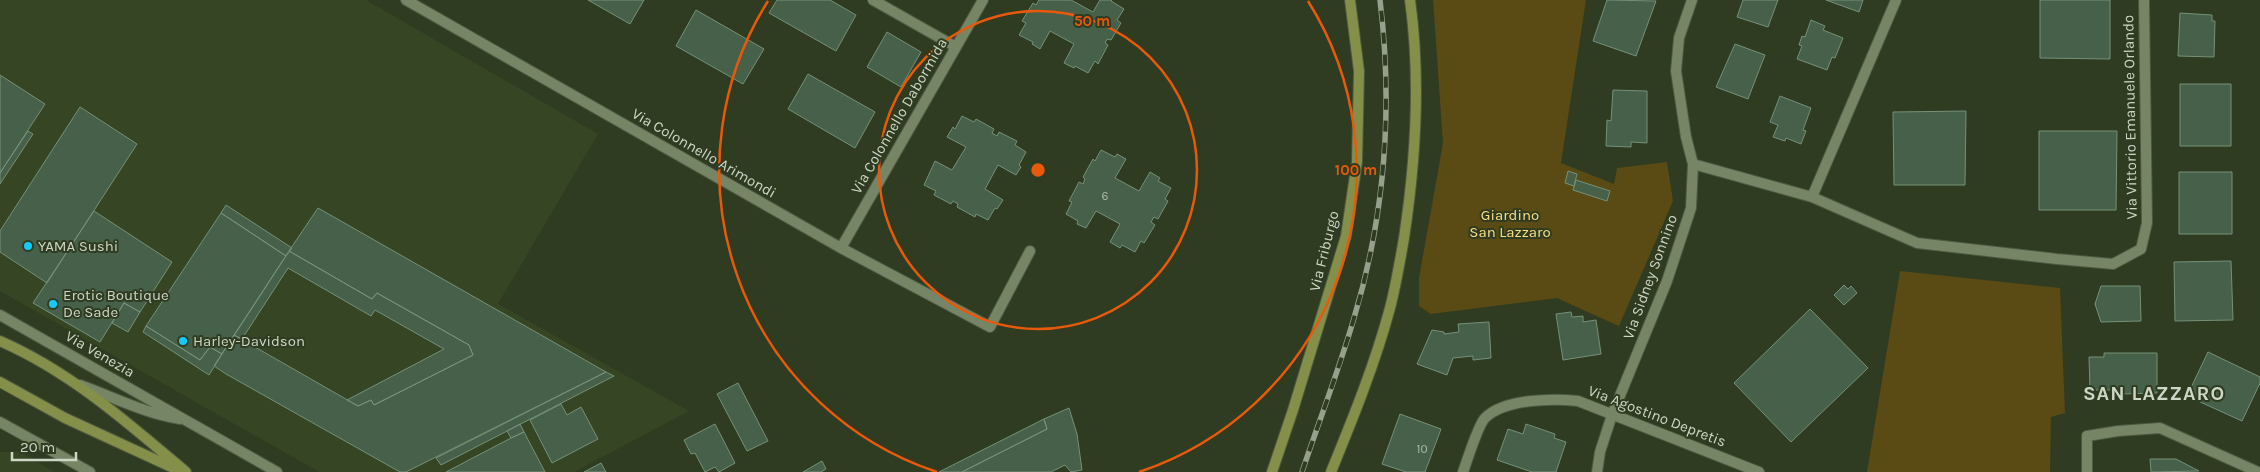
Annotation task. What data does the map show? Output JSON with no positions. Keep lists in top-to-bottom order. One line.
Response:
{"streets":{"street":["Via Colonnello Dabormida","Via Vittorio Emanuele Orlando","Via Colonnello Arimondi","Via Friburgo","Via Sidney Sonnino","Via Venezia","Via Agostino Depretis"]},"crossings":[["Via Colonnello Dabormida","Via Colonnello Arimondi"],["Via Vittorio Emanuele Orlando","Via Sidney Sonnino"],["Via Sidney Sonnino","Via Agostino Depretis"]],"districts":["SAN LAZZARO"],"parks":["Giardino San Lazzaro"],"places":["YAMA Sushi","Erotic Boutique De Sade","Harley-Davidson"],"house_numbers":["6","10"],"scale_bar":"20 m","rings":["50 m","100 m"]}
